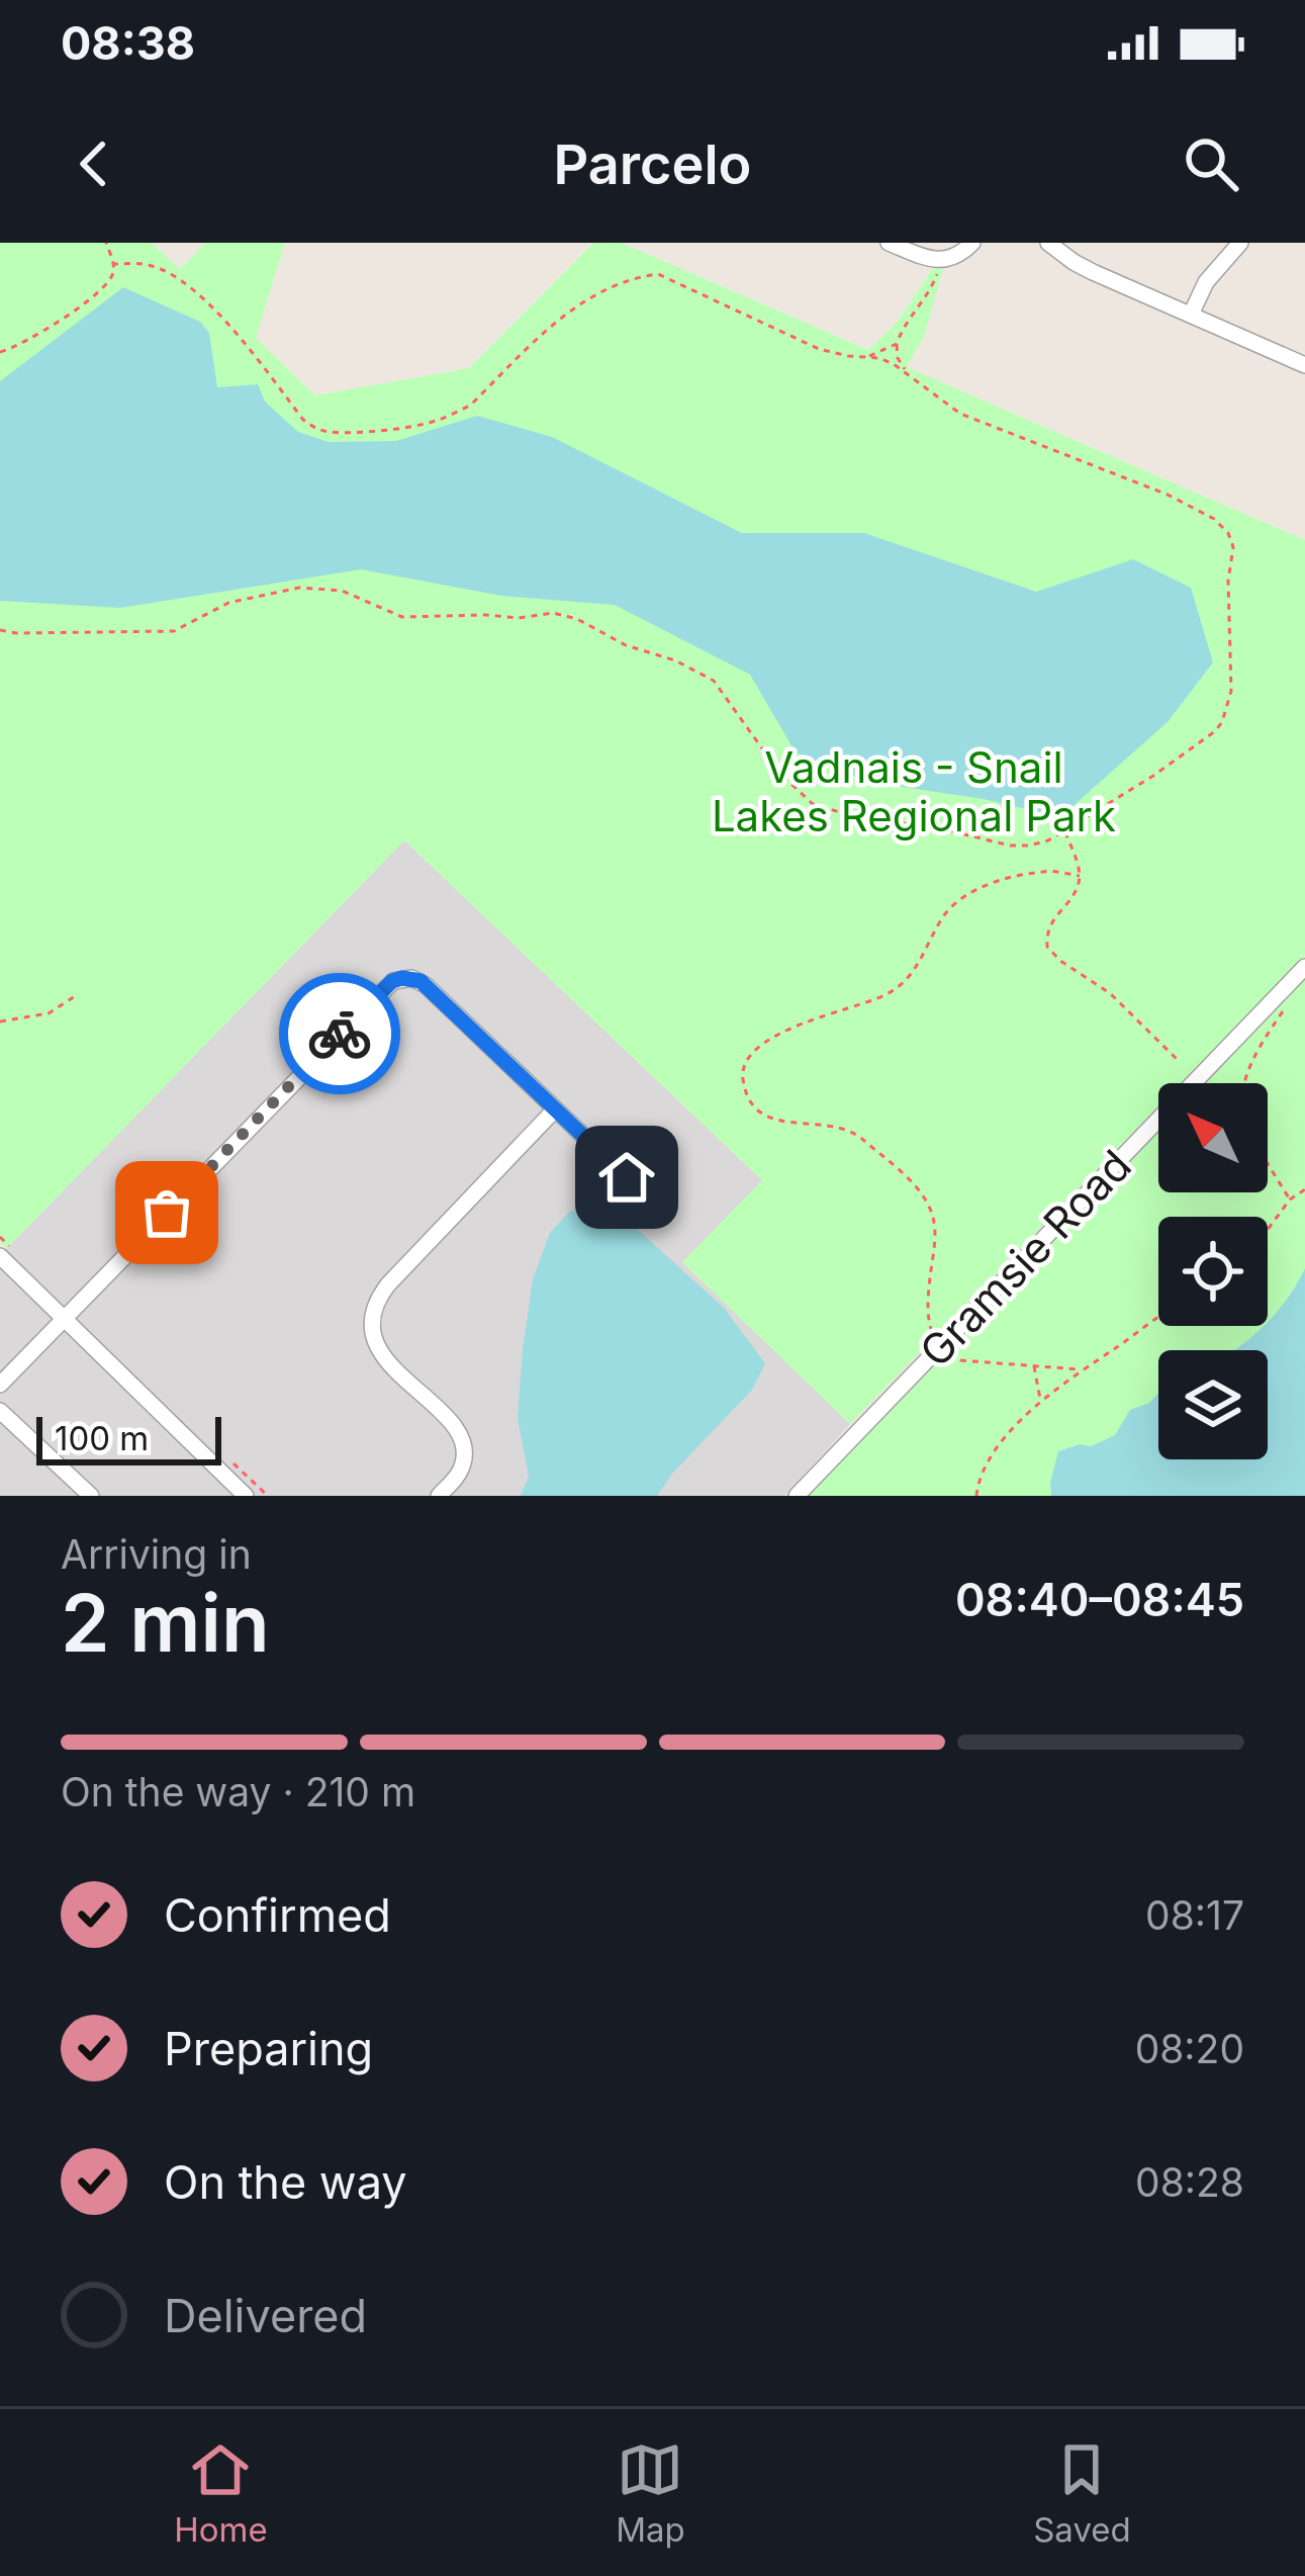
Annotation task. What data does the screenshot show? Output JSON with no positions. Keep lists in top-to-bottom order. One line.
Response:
{"streets":{"street":["Gramsie Road"]},"parks":["Vadnais - Snail Lakes Regional Park"],"scale_bar":"100 m","north":"top left","page":{"status":"08:38","header":"Parcelo","scale":"100 m","heading":["2 min","Arriving in","08:40–08:45"],"bar":"On the way · 210 m","list":[["Confirmed","08:17"],["Preparing","08:20"],["On the way","08:28"],"Delivered"],"tabs":["Home","Map","Saved"]}}
